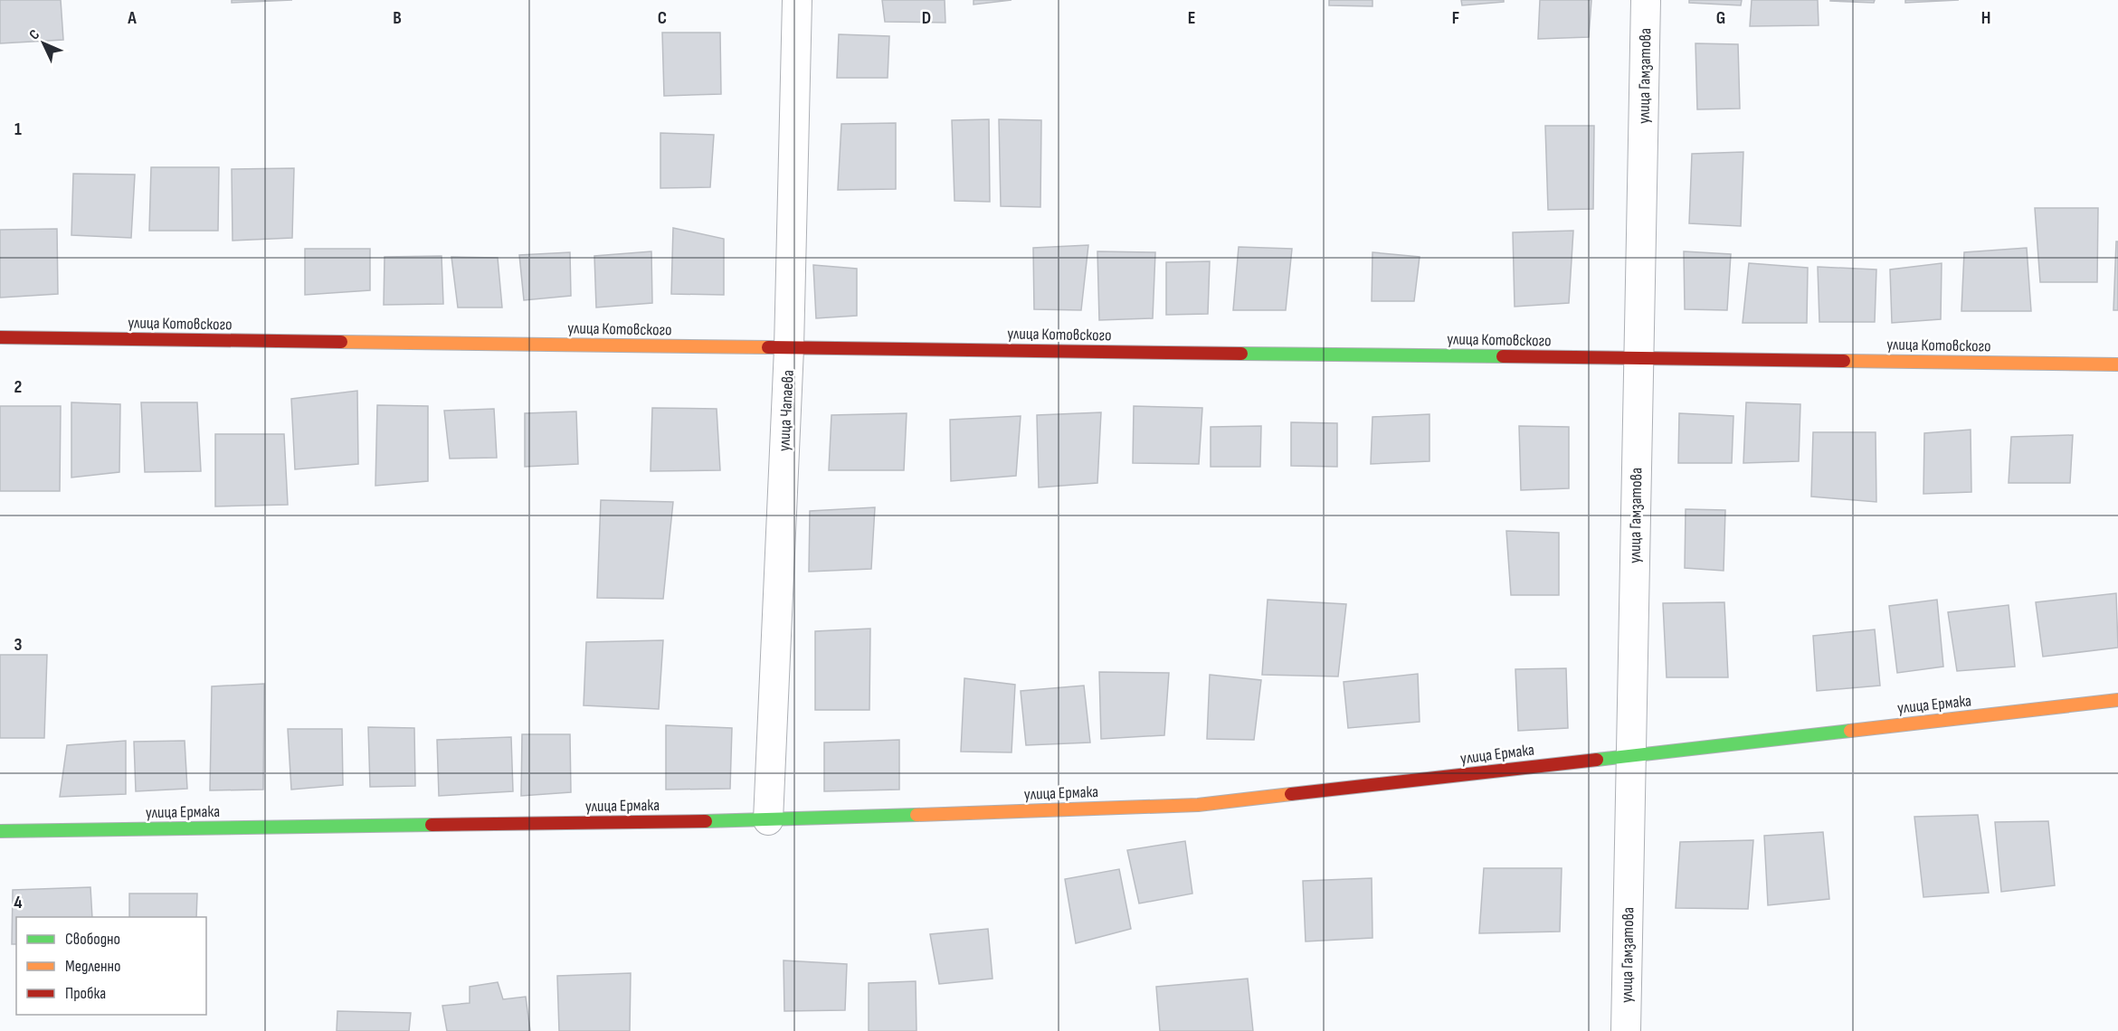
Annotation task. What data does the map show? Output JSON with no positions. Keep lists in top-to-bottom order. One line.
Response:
{"streets":{"street":["улица Гамзатова","улица Котовского","улица Чапаева","улица Ермака"]},"crossings":[["улица Гамзатова","улица Котовского"],["улица Гамзатова","улица Ермака"],["улица Котовского","улица Чапаева"],["улица Чапаева","улица Ермака"]],"legend":["Свободно","Медленно","Пробка"],"north":"top left","grid":{"columns":["A","B","C","D","E","F","G","H"],"rows":["1","2","3","4"]}}
